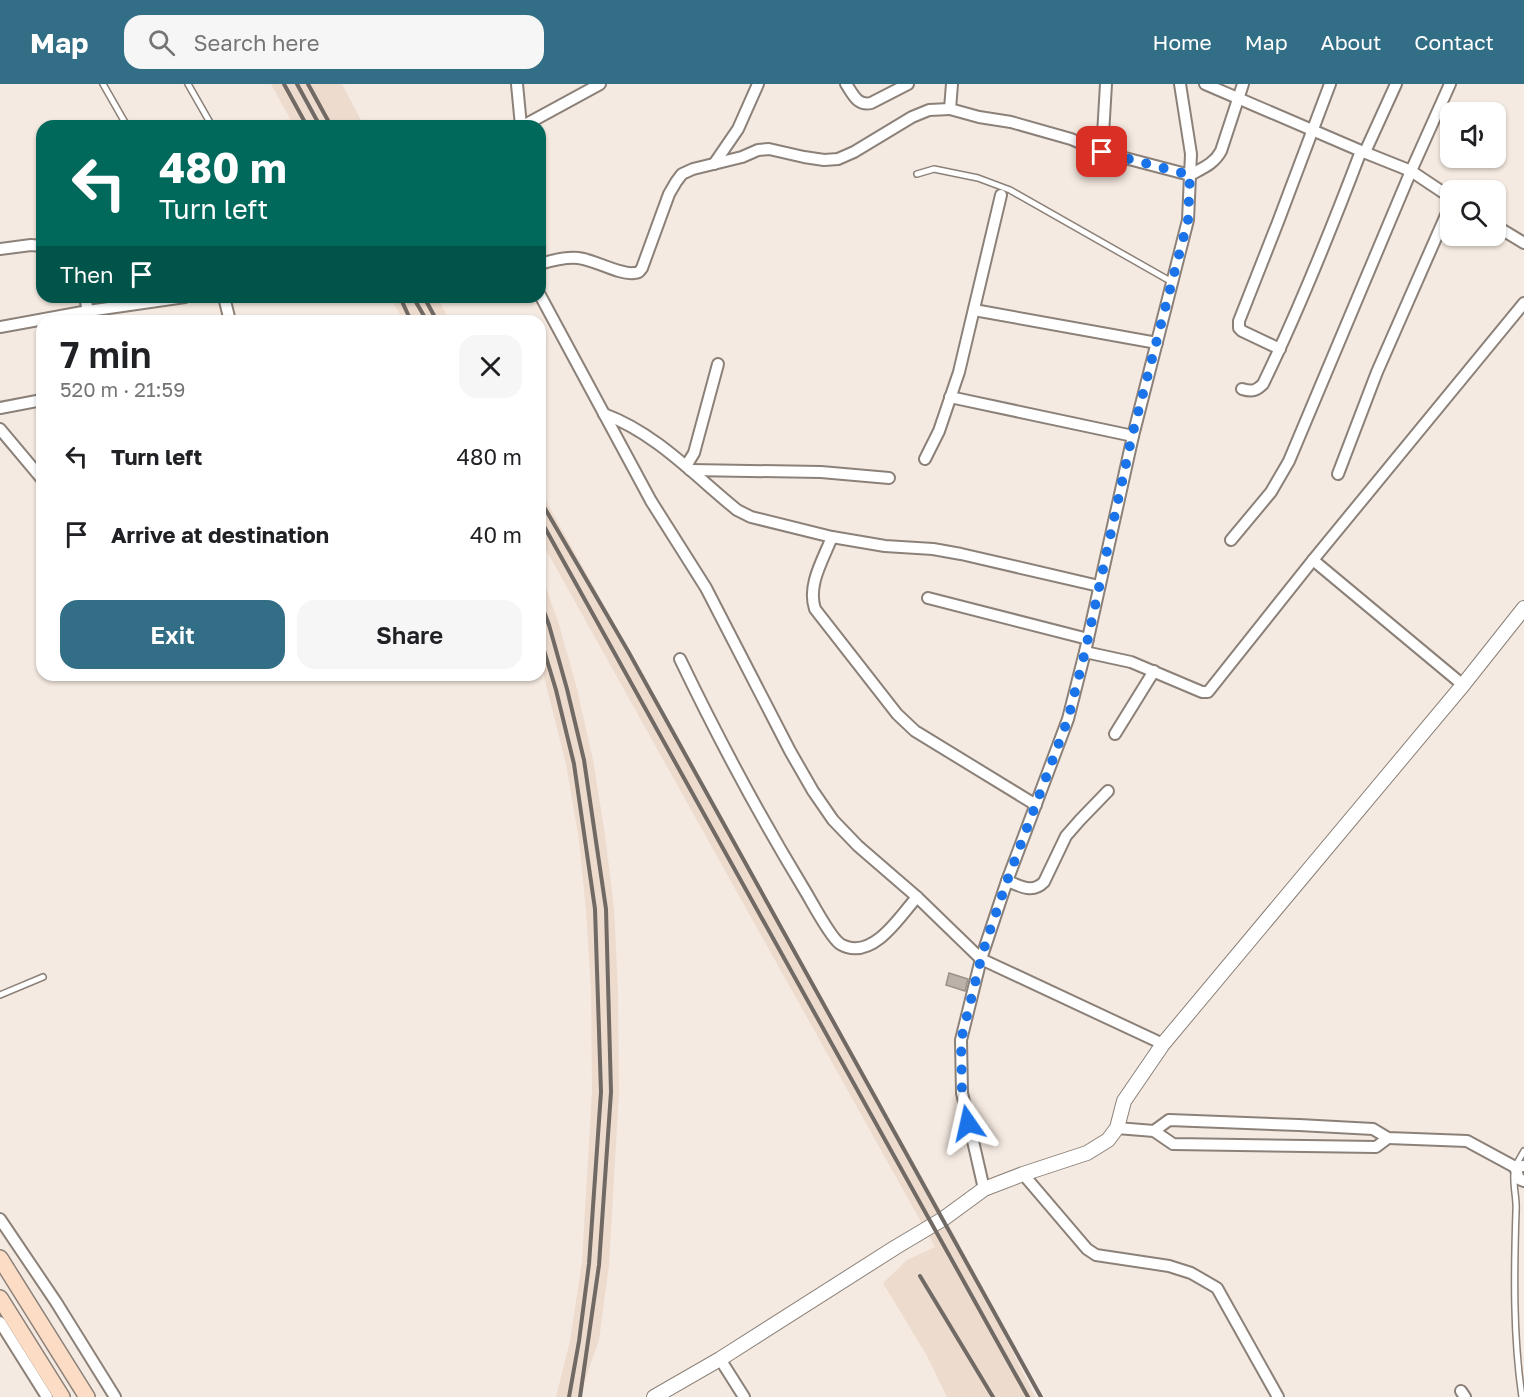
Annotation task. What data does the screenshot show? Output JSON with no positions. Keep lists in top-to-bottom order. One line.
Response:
{"page":{"header":"Map","search":"Search here","nav":["Home","Map","About","Contact"],"turn":["480 m","Turn left"],"then":"Then","heading":["7 min","520 m · 21:59"],"list":[{"name":"Turn left","value":"480 m"},{"name":"Arrive at destination","value":"40 m"}],"buttons":["Exit","Share"]}}
